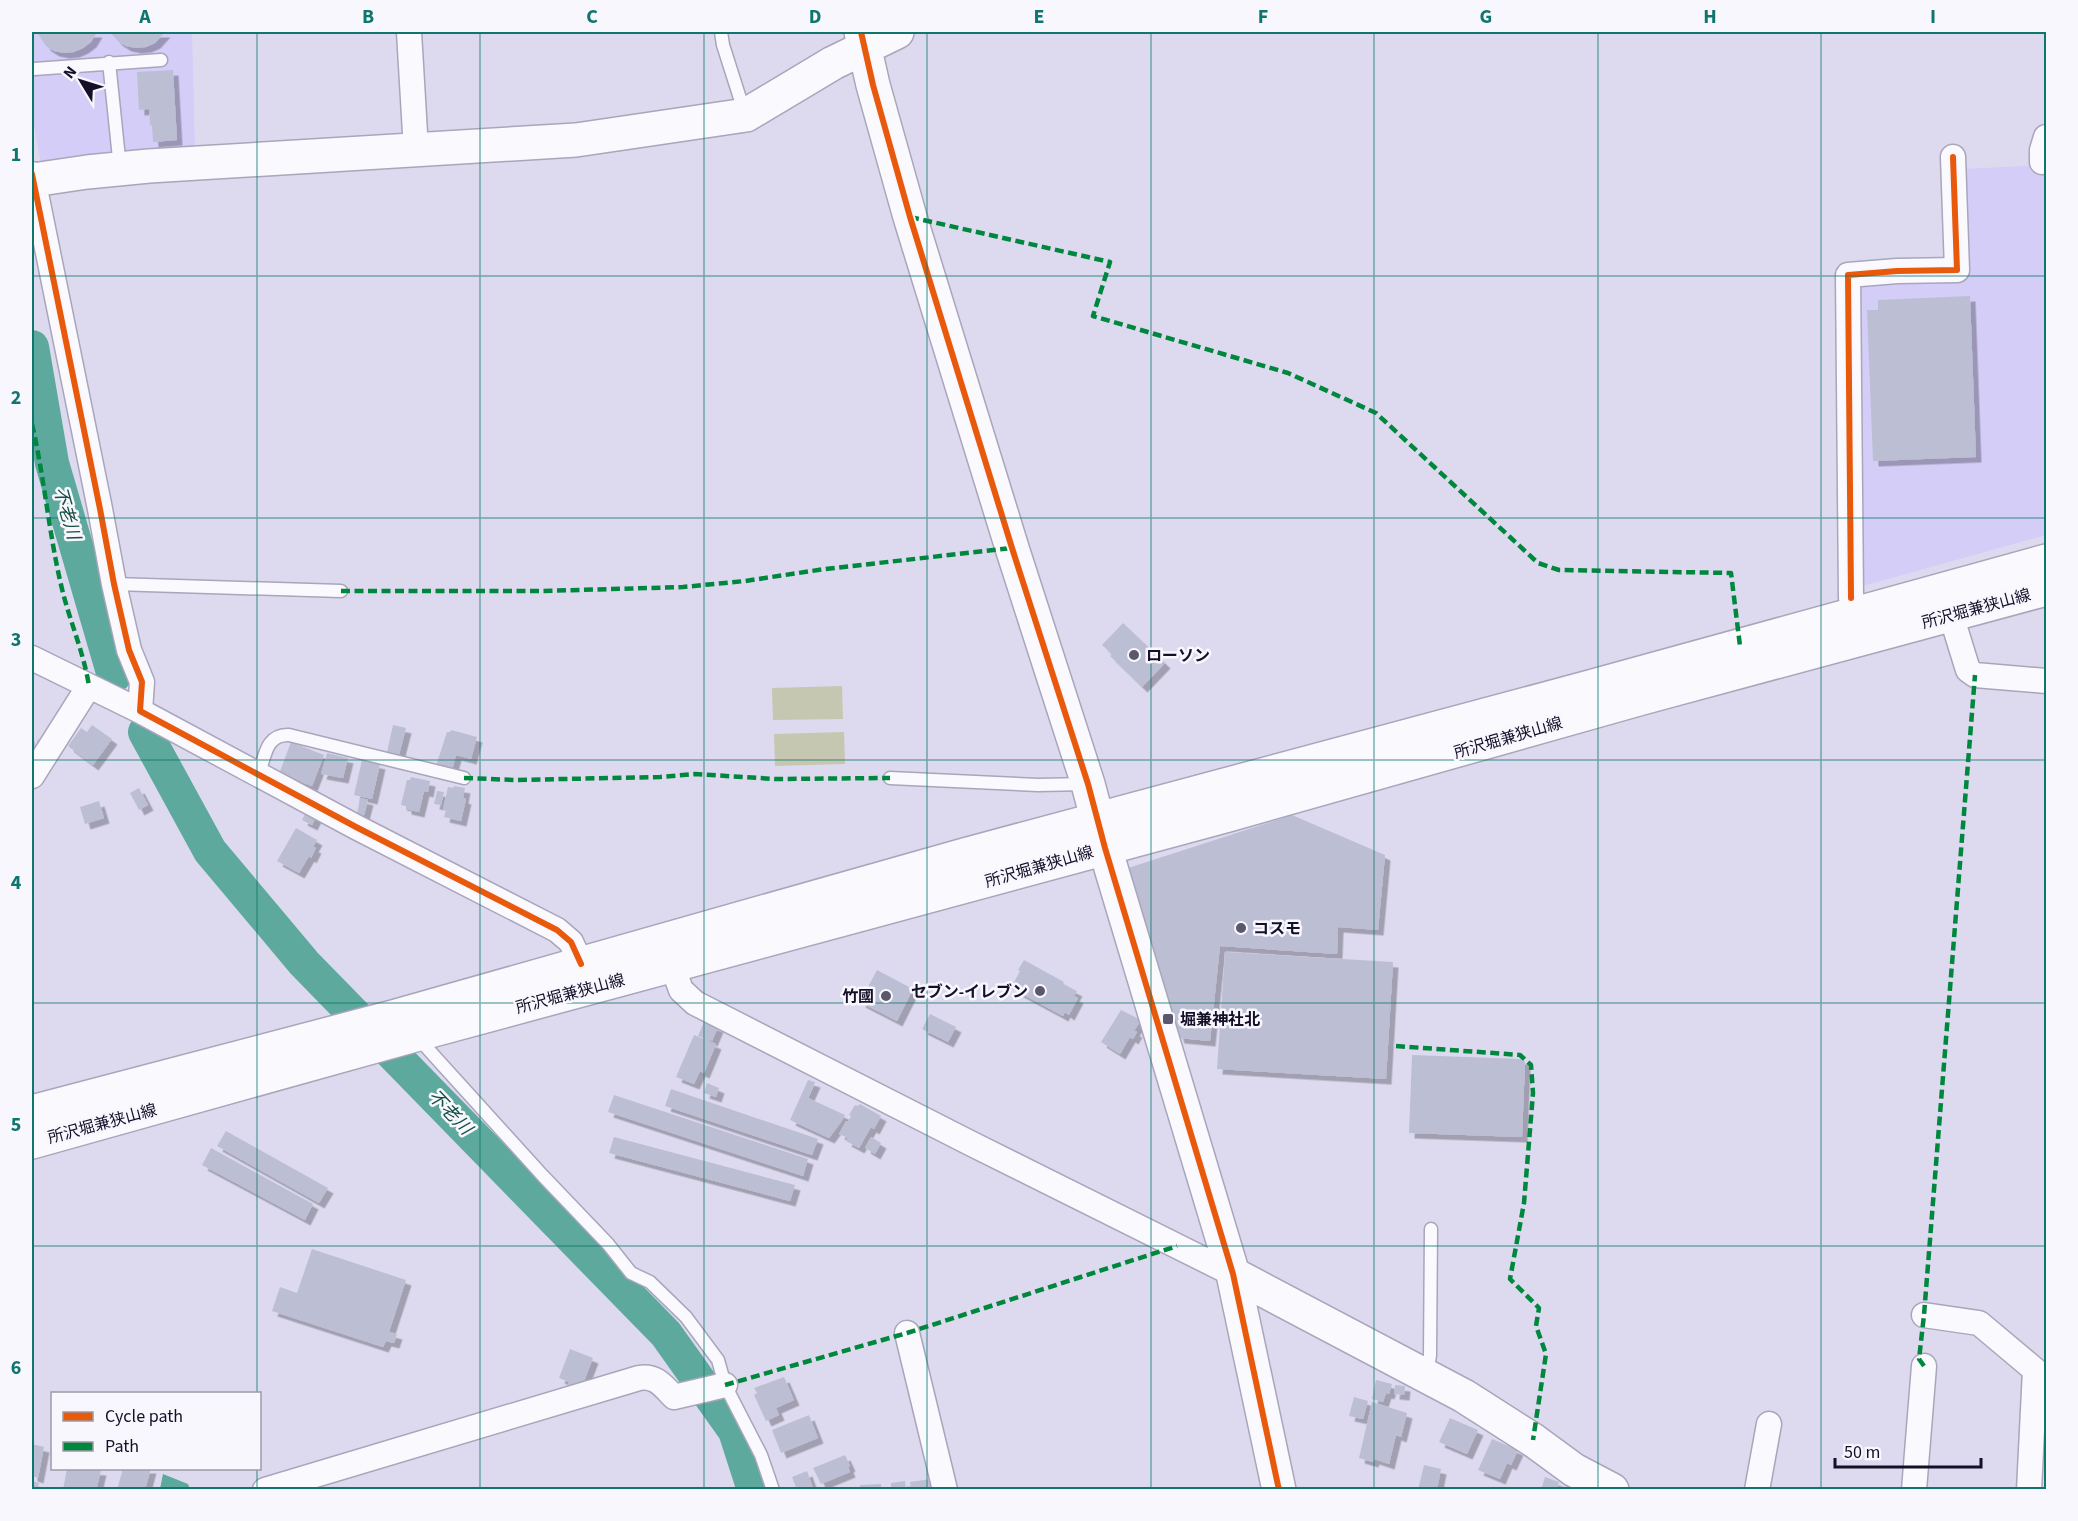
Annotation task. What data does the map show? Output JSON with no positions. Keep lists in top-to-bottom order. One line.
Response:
{"streets":{"main road":["所沢堀兼狭山線"]},"water":["不老川"],"places":{"other":["ローソン","コスモ","セブン-イレブン","竹國"],"transit":["堀兼神社北"]},"legend":["Cycle path","Path"],"scale_bar":"50 m","north":"top left","grid":{"columns":["A","B","C","D","E","F","G","H","I"],"rows":["1","2","3","4","5","6"]}}
